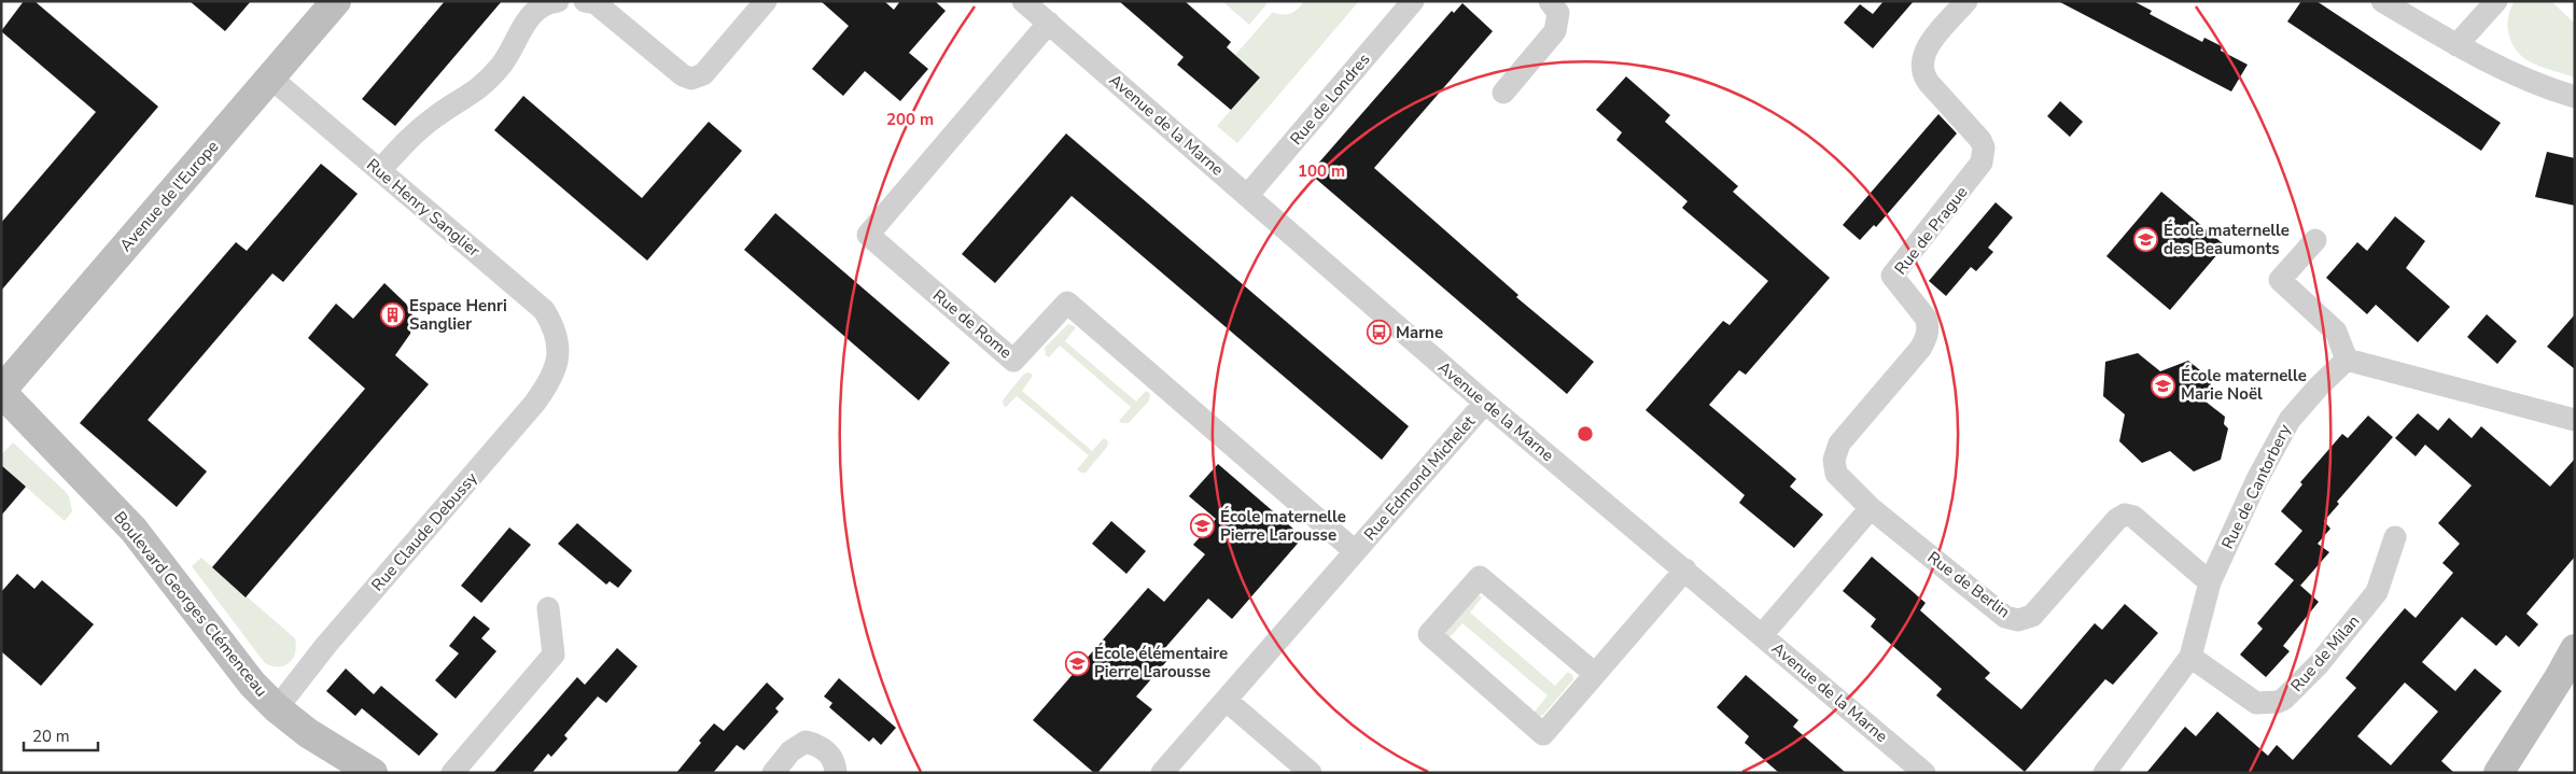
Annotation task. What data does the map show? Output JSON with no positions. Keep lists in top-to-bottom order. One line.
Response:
{"streets":{"street":["Rue de Londres","Avenue de la Marne","Avenue de l'Europe","Rue Henry Sanglier","Rue de Prague","Rue de Rome","Rue Edmond Michelet","Rue de Cantorbery","Rue Claude Debussy","Rue de Berlin","Boulevard Georges Clémenceau","Rue de Milan"]},"crossings":[["Rue de Londres","Avenue de la Marne"],["Avenue de la Marne","Rue de Rome"],["Avenue de la Marne","Rue Edmond Michelet"],["Avenue de l'Europe","Rue Henry Sanglier"],["Avenue de l'Europe","Boulevard Georges Clémenceau"],["Rue Henry Sanglier","Rue Claude Debussy"],["Rue de Prague","Rue de Berlin"],["Rue de Rome","Rue Edmond Michelet"],["Rue de Cantorbery","Rue de Berlin"],["Rue de Cantorbery","Rue de Milan"],["Rue Claude Debussy","Boulevard Georges Clémenceau"]],"places":{"school or university":["École maternelle des Beaumonts","École maternelle Marie Noël","École maternelle Pierre Larousse","École élémentaire Pierre Larousse"],"building":["Espace Henri Sanglier"],"bus stop":["Marne"]},"scale_bar":"20 m","rings":["200 m","100 m"]}
